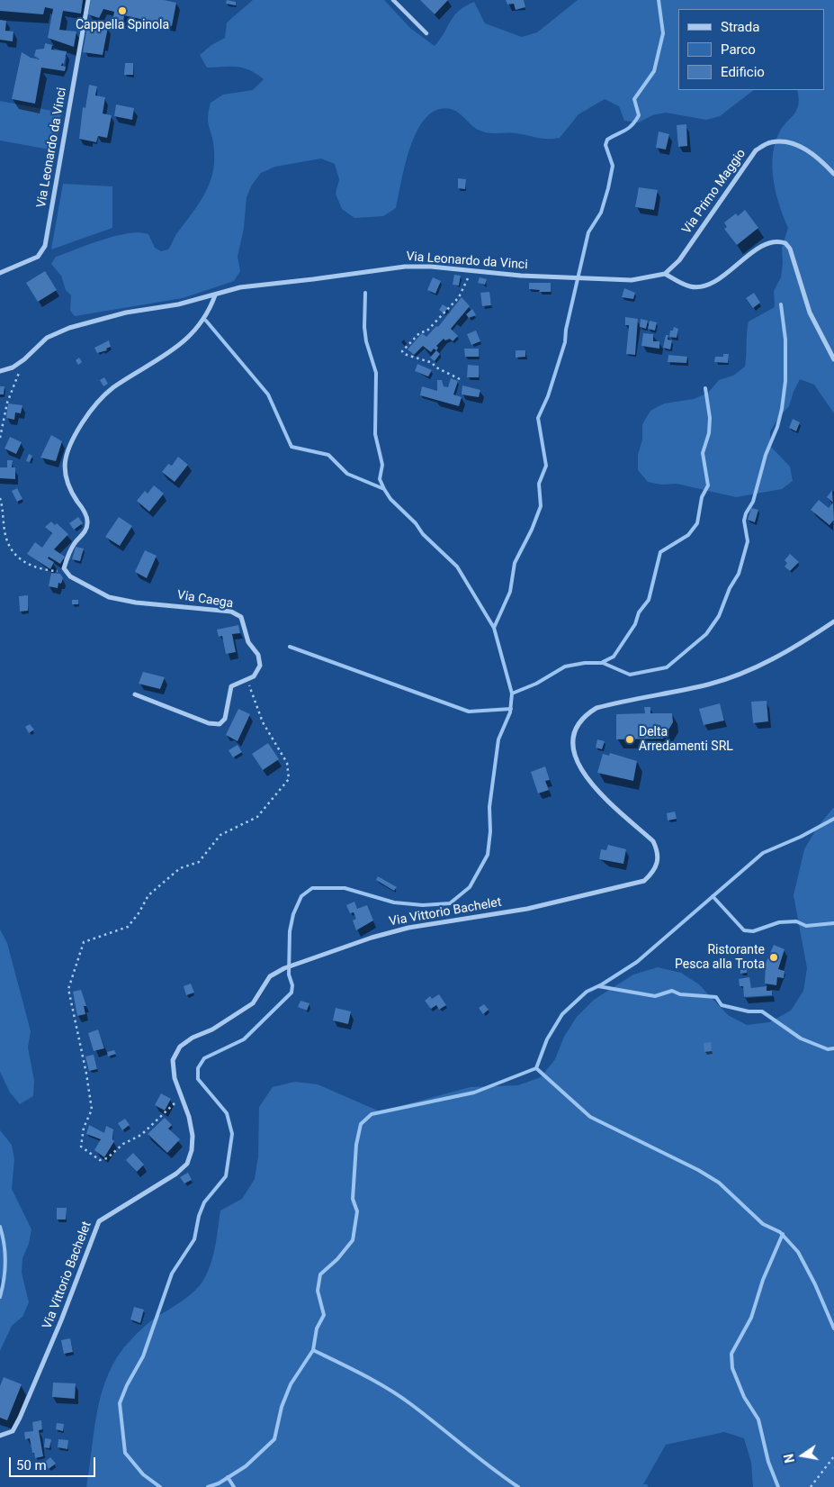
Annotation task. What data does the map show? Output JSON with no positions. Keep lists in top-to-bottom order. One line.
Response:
{"streets":{"street":["Via Leonardo da Vinci","Via Primo Maggio","Via Caega","Via Vittorio Bachelet"]},"crossings":[["Via Leonardo da Vinci","Via Primo Maggio"]],"places":["Cappella Spinola","Delta Arredamenti SRL","Ristorante Pesca alla Trota"],"legend":["Strada","Parco","Edificio"],"scale_bar":"50 m","north":"left"}
